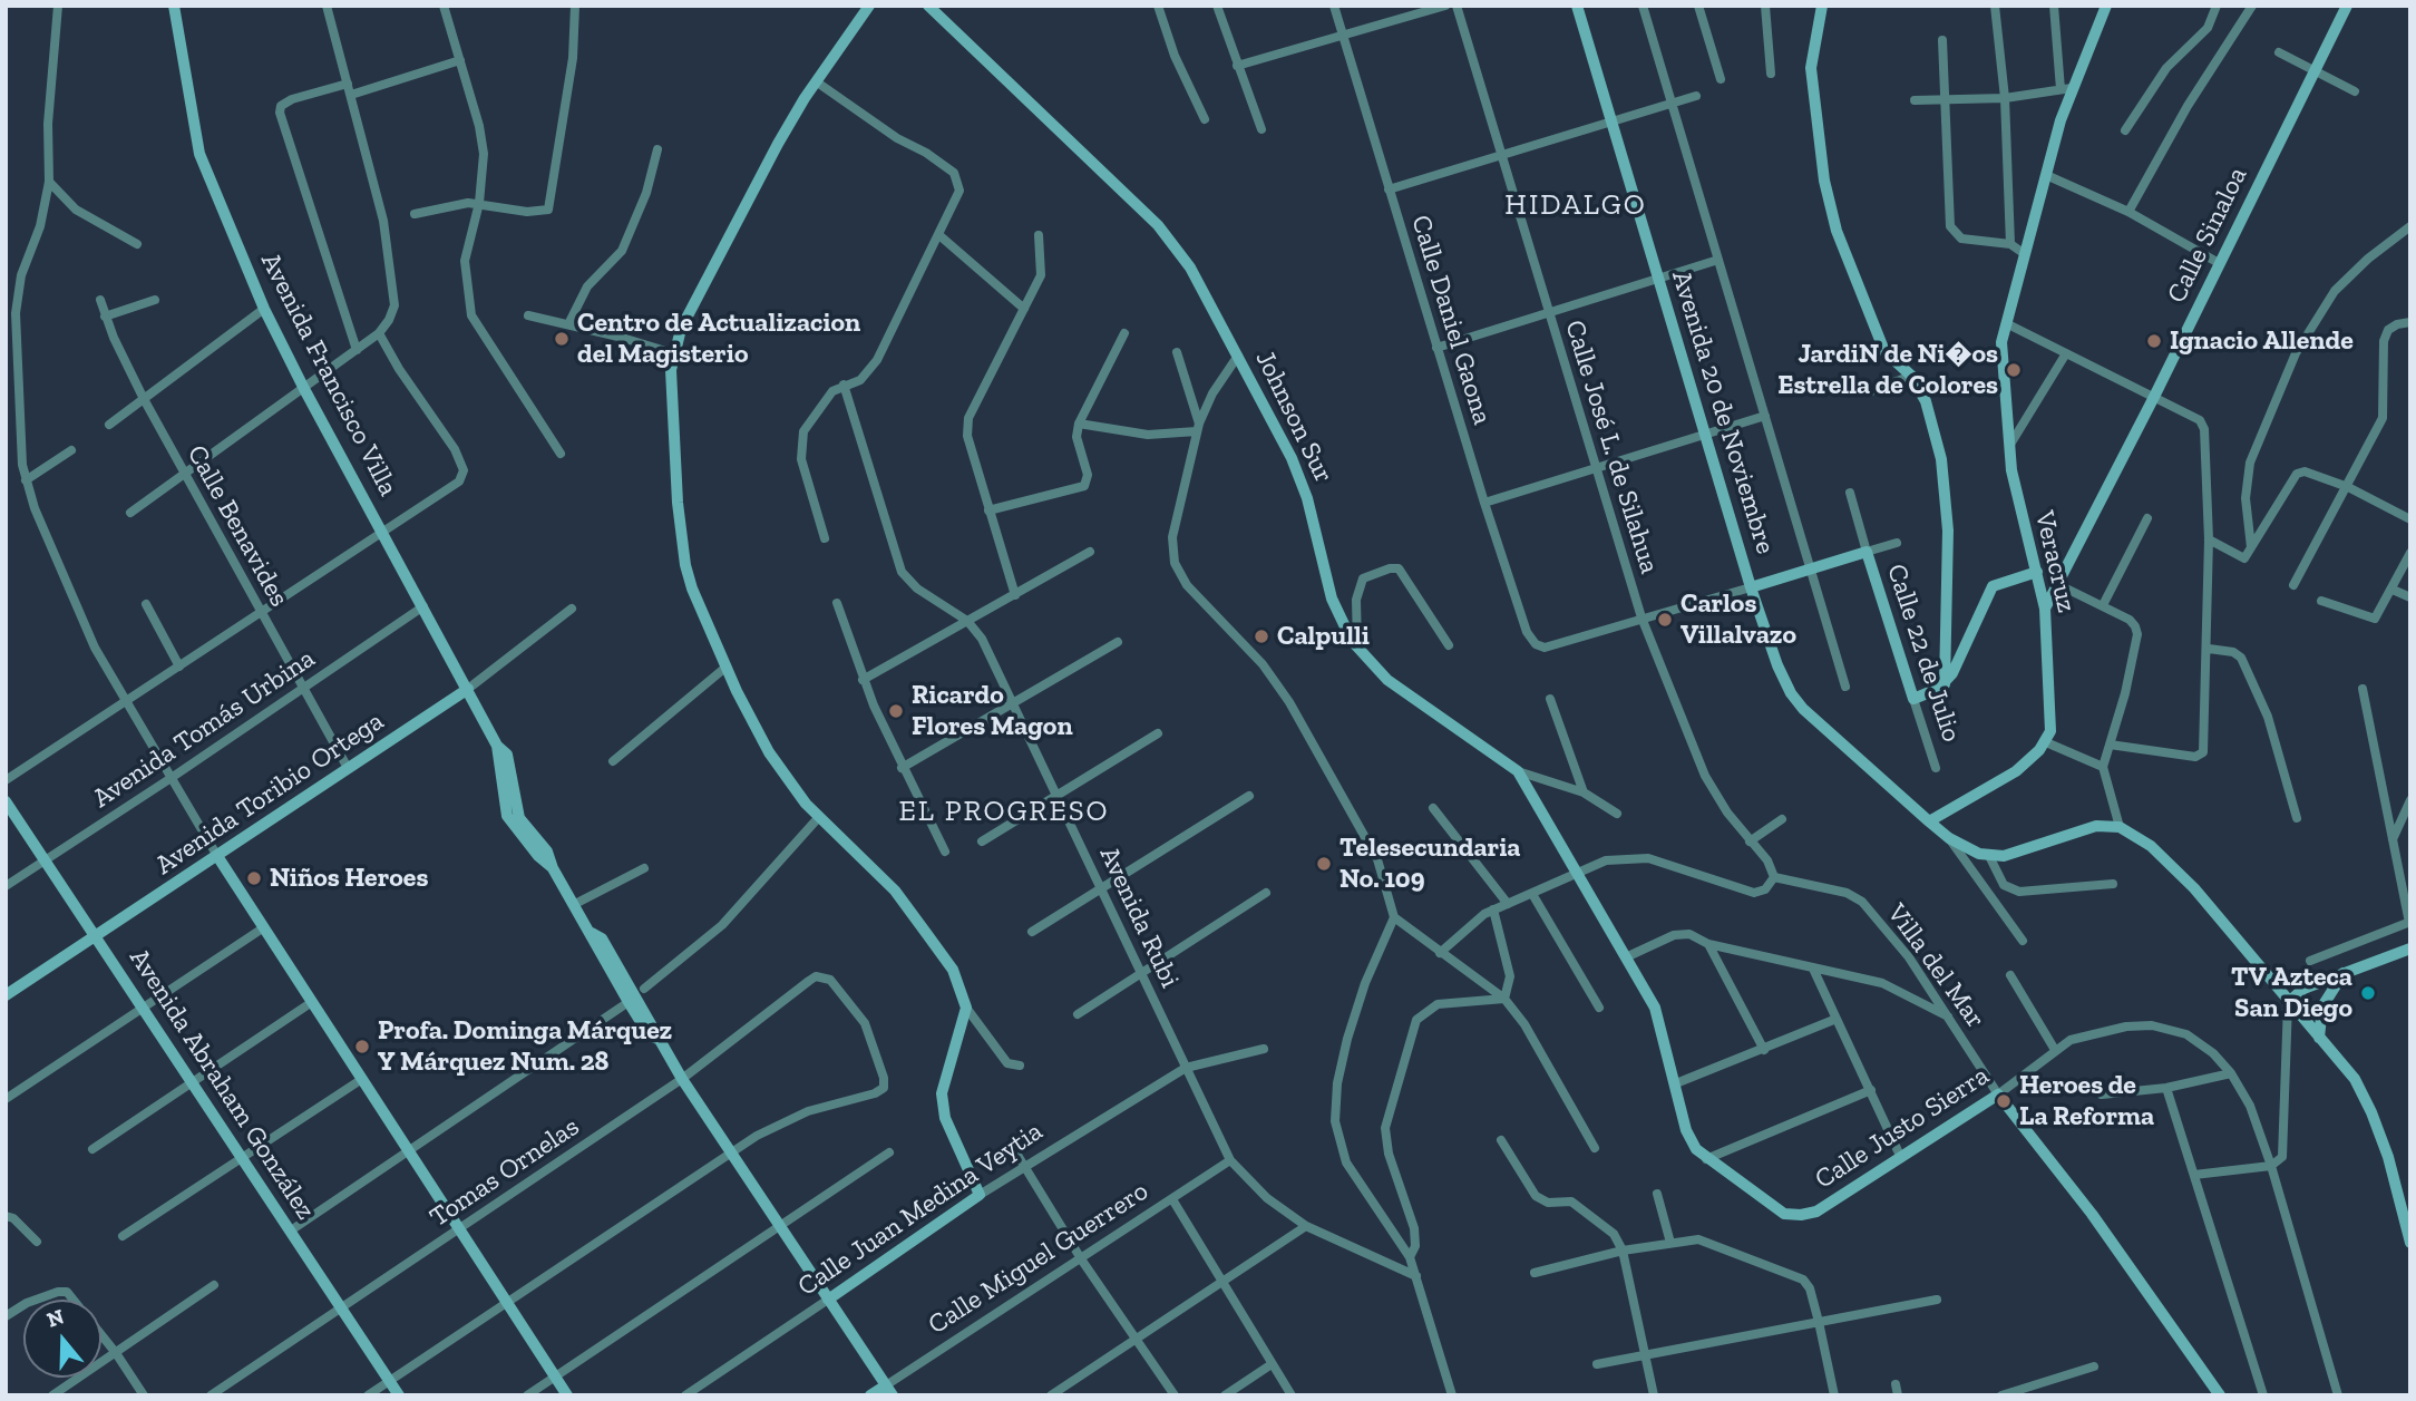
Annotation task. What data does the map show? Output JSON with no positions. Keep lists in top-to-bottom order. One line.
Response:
{"streets":{"street":["Calle Sinaloa","Calle Daniel Gaona","Avenida Francisco Villa","Avenida 20 de Noviembre","Johnson Sur","Calle José L. de Silahua","Calle Benavides","Veracruz","Calle 22 de Julio","Avenida Tomás Urbina","Avenida Toribio Ortega","Avenida Rubi","Villa del Mar","Avenida Abraham González","Calle Justo Sierra","Tomas Ornelas","Calle Juan Medina Veytia","Calle Miguel Guerrero"]},"crossings":[["Calle Sinaloa","Veracruz"],["Calle Daniel Gaona","Calle José L. de Silahua"],["Avenida Francisco Villa","Avenida Tomás Urbina"],["Avenida Francisco Villa","Avenida Toribio Ortega"],["Avenida Francisco Villa","Tomas Ornelas"],["Avenida Francisco Villa","Calle Juan Medina Veytia"],["Avenida Francisco Villa","Calle Miguel Guerrero"],["Johnson Sur","Calle Justo Sierra"],["Calle José L. de Silahua","Villa del Mar"],["Calle Benavides","Avenida Tomás Urbina"],["Calle Benavides","Avenida Toribio Ortega"],["Avenida Tomás Urbina","Avenida Abraham González"],["Avenida Toribio Ortega","Avenida Abraham González"],["Avenida Rubi","Calle Juan Medina Veytia"],["Avenida Rubi","Calle Miguel Guerrero"],["Villa del Mar","Calle Justo Sierra"],["Avenida Abraham González","Tomas Ornelas"]],"districts":["HIDALGO","EL PROGRESO"],"places":["Centro de Actualizacion del Magisterio","Ignacio Allende","JardiN de Ni�os Estrella de Colores","Carlos Villalvazo","Calpulli","Ricardo Flores Magon","Telesecundaria No. 109","Niños Heroes","TV Azteca San Diego","Profa. Dominga Márquez Y Márquez Num. 28","Heroes de La Reforma"],"north":"top"}
